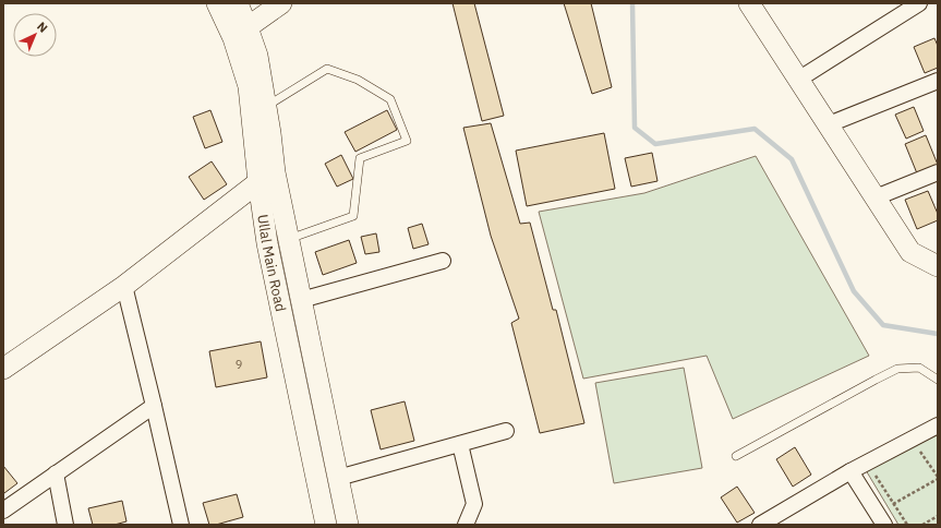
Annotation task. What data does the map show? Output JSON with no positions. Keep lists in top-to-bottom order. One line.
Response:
{"streets":{"main road":["Ullal Main Road"]},"house_numbers":["9"],"north":"top right"}
